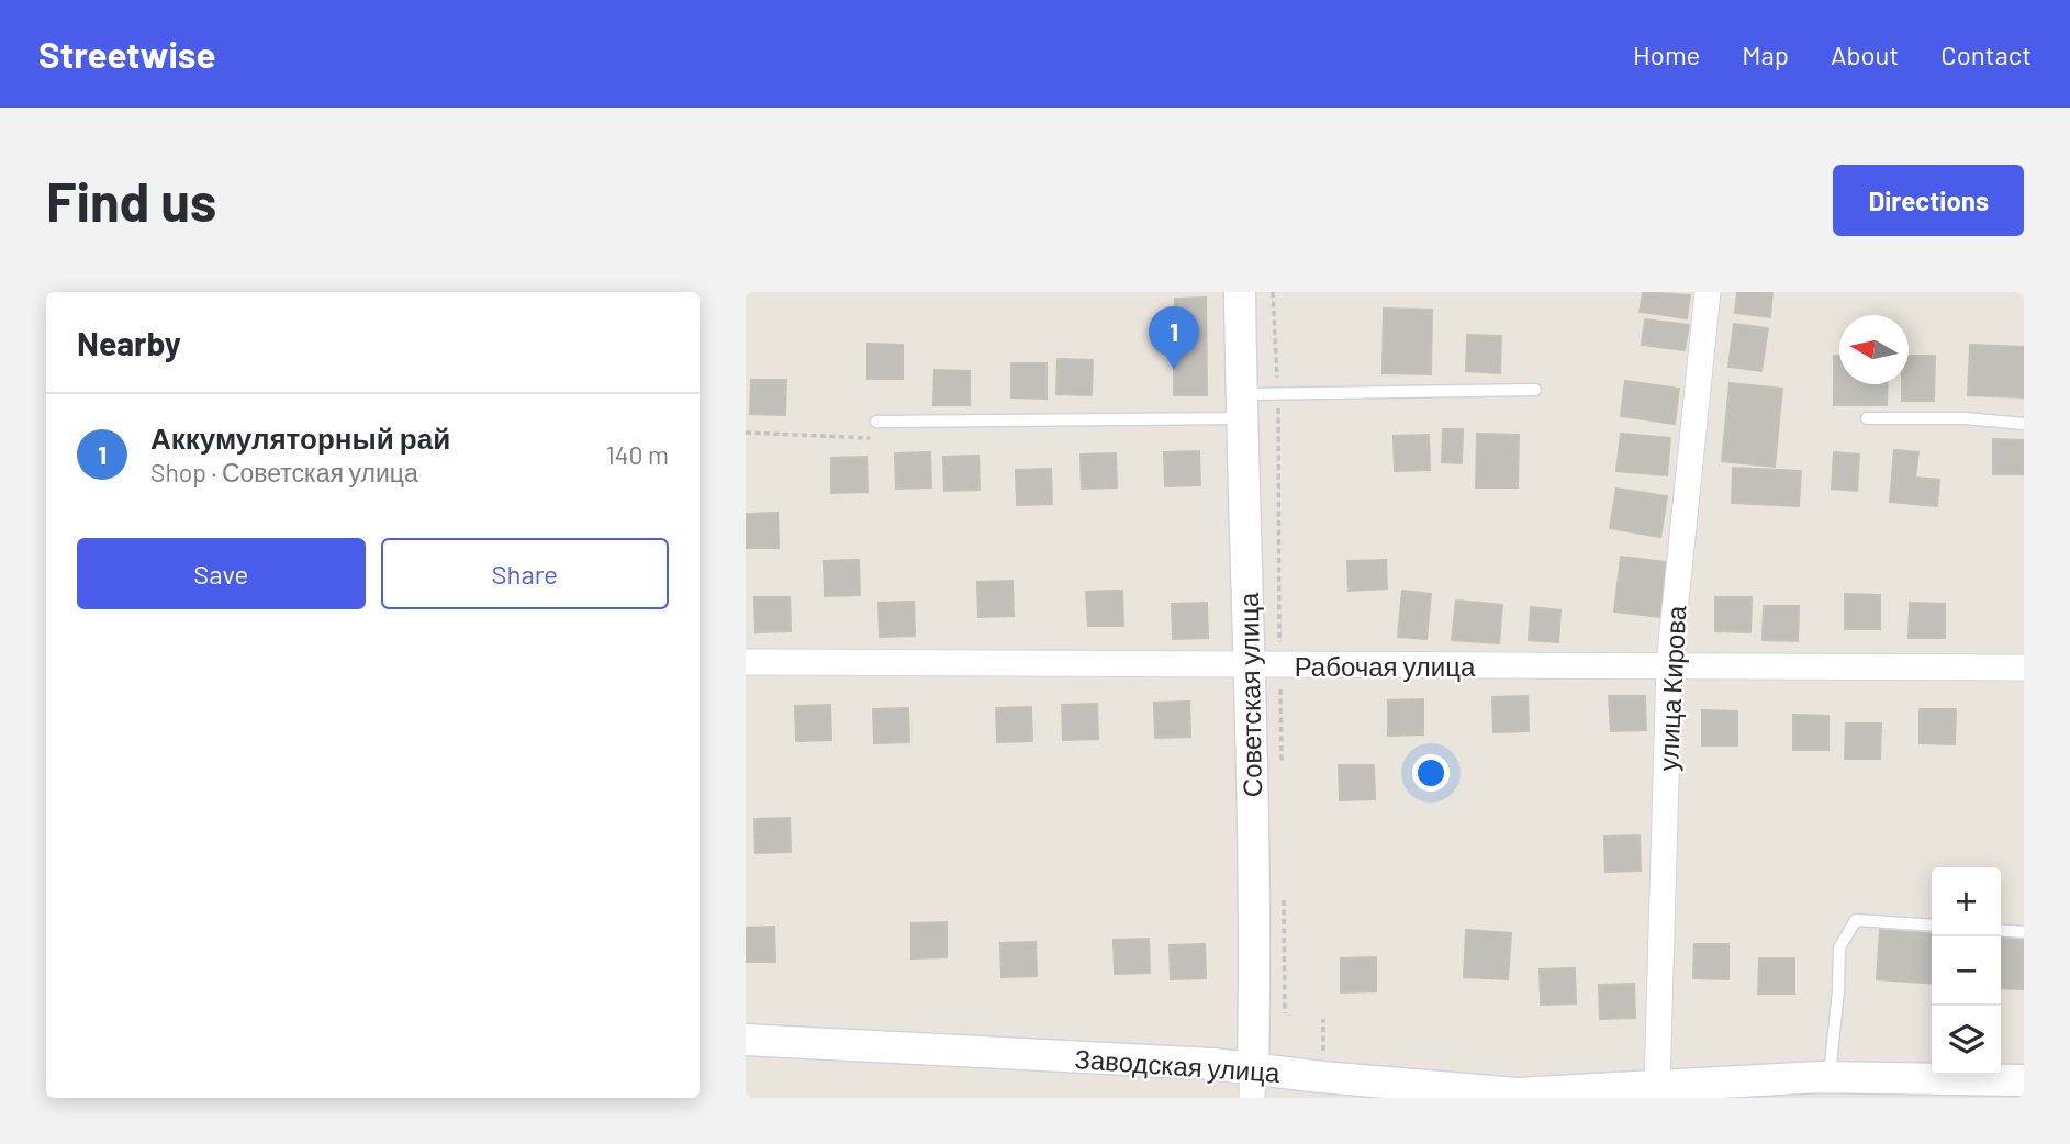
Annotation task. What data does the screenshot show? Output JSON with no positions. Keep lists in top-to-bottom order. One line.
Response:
{"streets":{"street":["Рабочая улица","улица Кирова","Советская улица","Заводская улица"]},"crossings":[["Рабочая улица","улица Кирова"],["Рабочая улица","Советская улица"],["улица Кирова","Заводская улица"],["Советская улица","Заводская улица"]],"north":"left","page":{"header":"Streetwise","nav":["Home","Map","About","Contact"],"buttons":["Directions",["Save","Share"]],"title":"Find us","heading":"Nearby","pins":"1","list":[{"mark":"1","name":"Аккумуляторный рай","note":"Shop · Советская улица","value":"140 m"}],"map_buttons":["+","−"]}}
